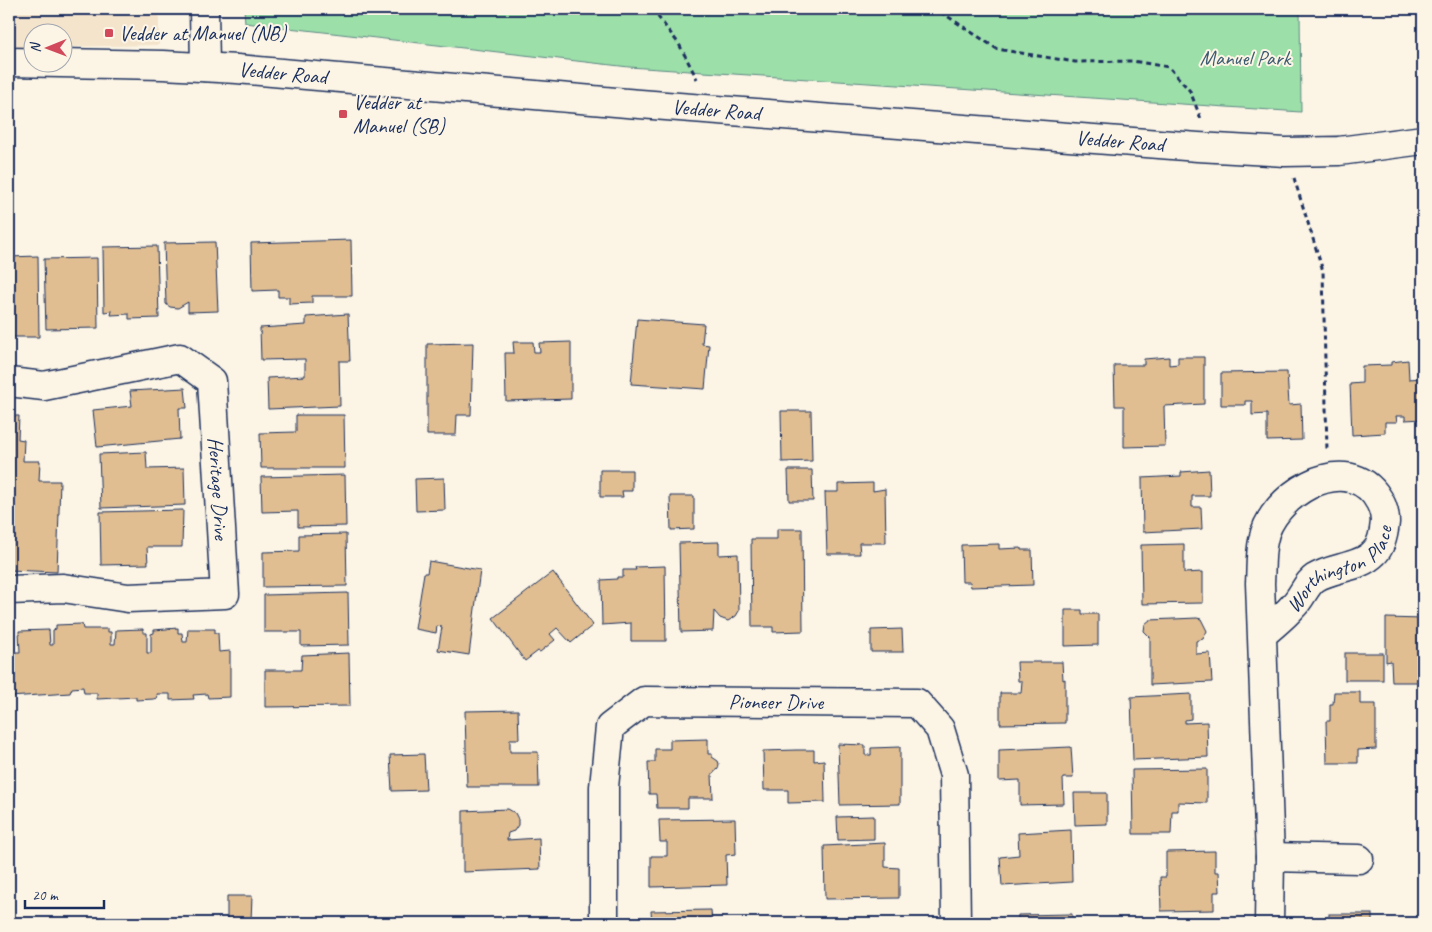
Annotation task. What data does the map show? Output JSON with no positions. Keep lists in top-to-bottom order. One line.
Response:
{"streets":{"street":["Vedder Road","Heritage Drive","Worthington Place","Pioneer Drive"]},"parks":["Manuel Park"],"places":{"transit":["Vedder at Manuel (NB)","Vedder at Manuel (SB)"]},"scale_bar":"20 m","north":"left"}
